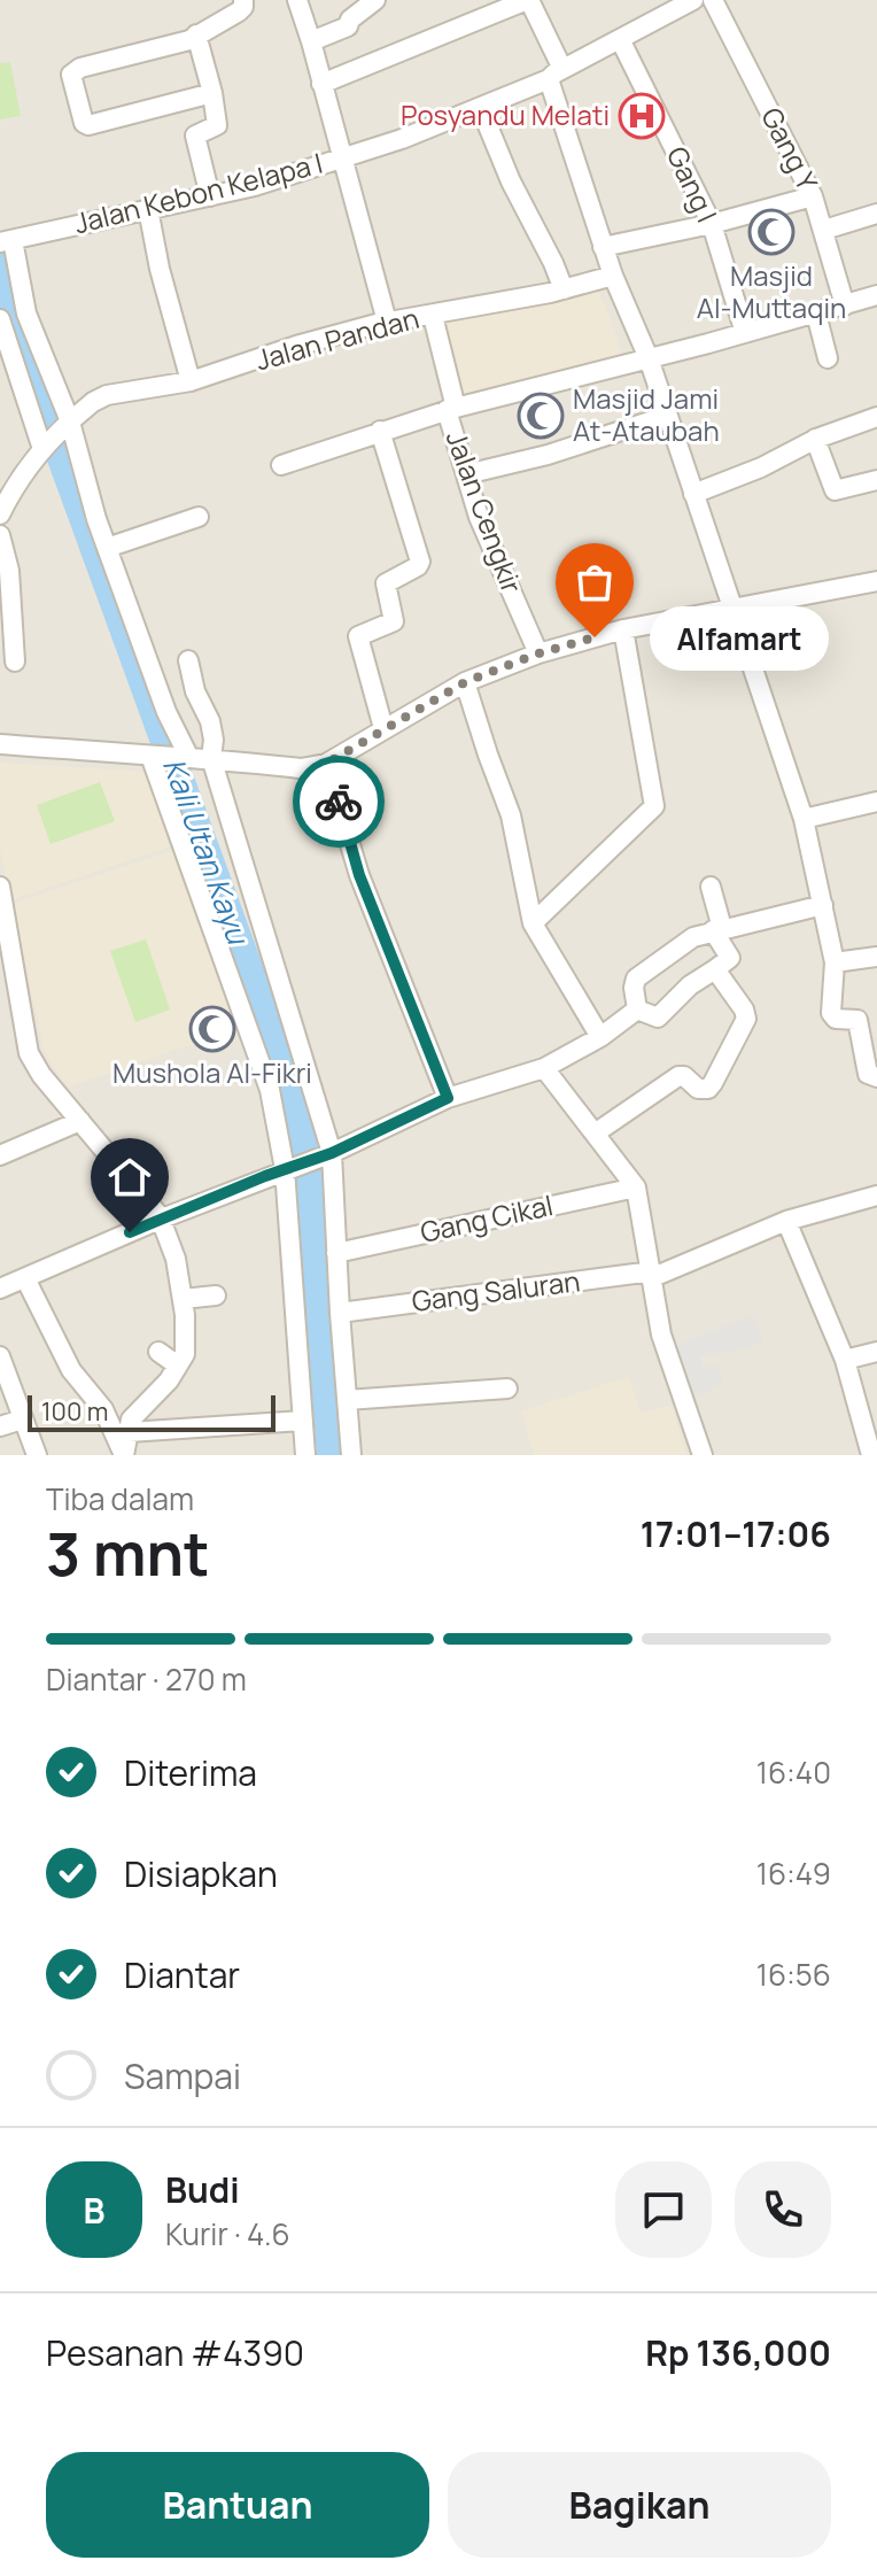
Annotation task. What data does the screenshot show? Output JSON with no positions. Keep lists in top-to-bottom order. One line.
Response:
{"streets":{"street":["Gang Y","Gang I","Jalan Kebon Kelapa I","Jalan Pandan","Jalan Cengkir","Gang Cikal","Gang Saluran"]},"crossings":[["Gang Y","Jalan Cengkir"],["Gang I","Jalan Kebon Kelapa I"],["Gang I","Jalan Cengkir"]],"water":["Kali Utan Kayu"],"places":{"hospital":["Posyandu Melati"],"mosque":["Masjid Al-Muttaqin","Masjid Jami At-Ataubah","Mushola Al-Fikri"],"other":["Alfamart"]},"scale_bar":"100 m","page":{"bubble":"Alfamart","scale":"100 m","heading":["3 mnt","Tiba dalam","17:01–17:06"],"panel":["Budi","Kurir · 4.6","Pesanan #4390","Rp 136,000"],"bar":"Diantar · 270 m","list":[["Diterima","16:40"],["Disiapkan","16:49"],["Diantar","16:56"],"Sampai"],"round":"B","buttons":["Bantuan","Bagikan"]}}
